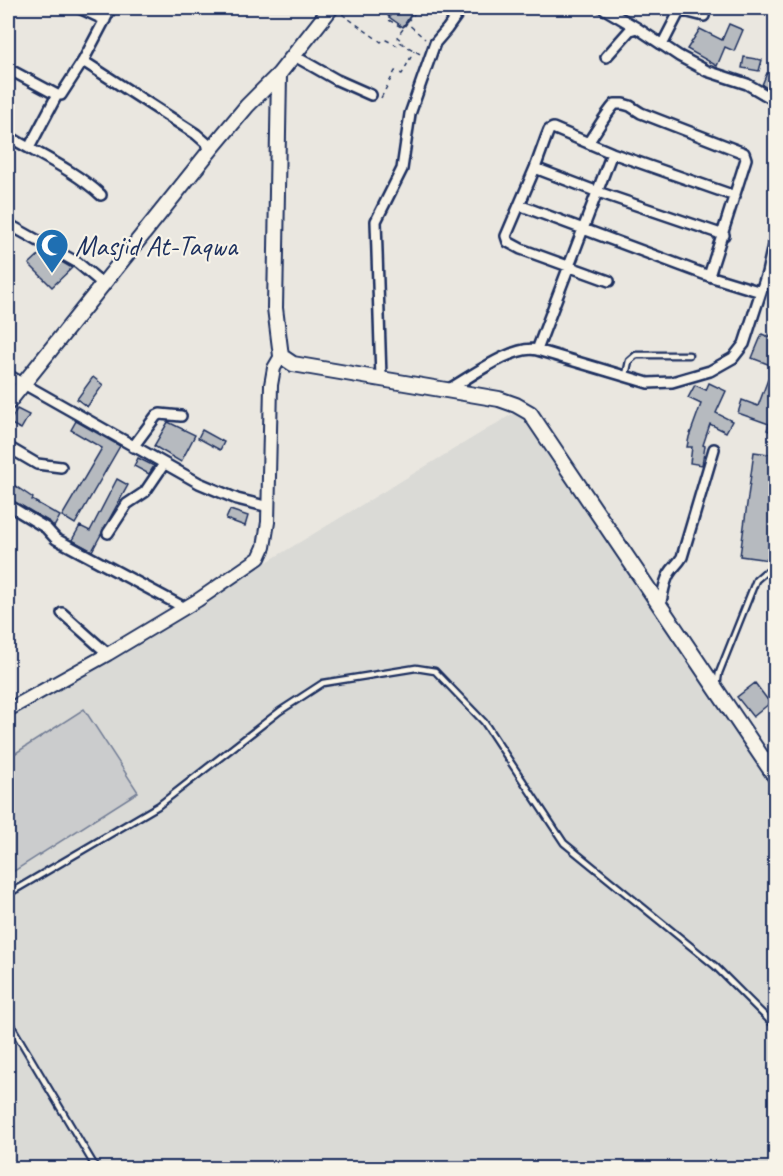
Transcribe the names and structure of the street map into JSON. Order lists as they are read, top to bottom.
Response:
{
  "places": {
    "mosque": ["Masjid At-Taqwa"]
  }
}
